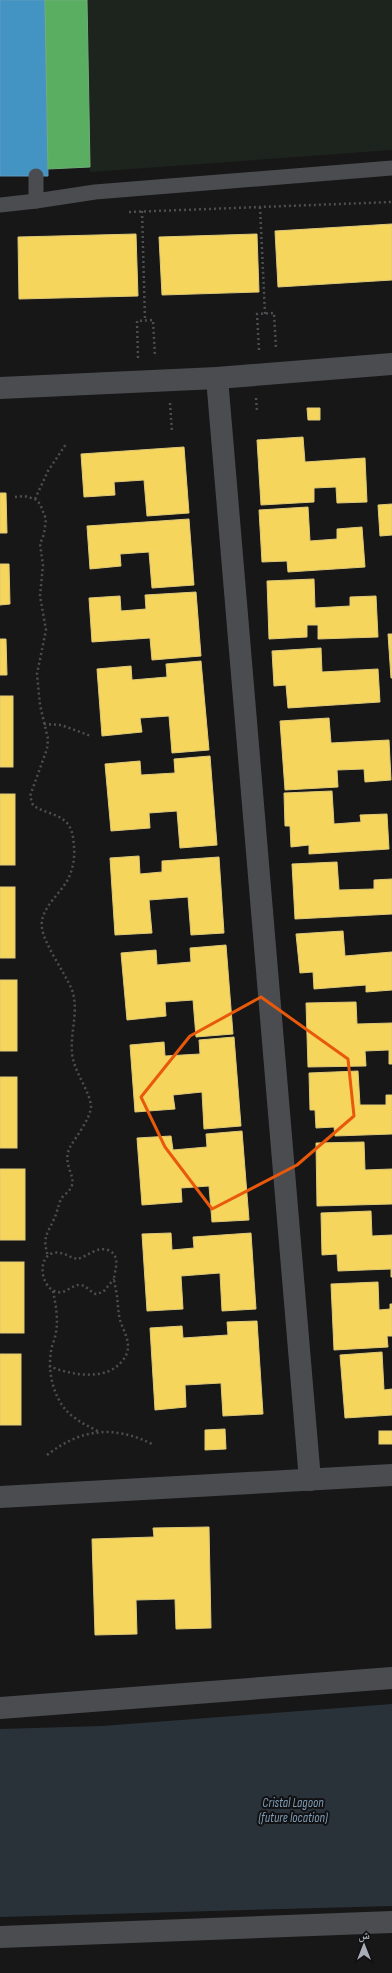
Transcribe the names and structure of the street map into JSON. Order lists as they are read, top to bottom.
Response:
{
  "water": ["Cristal Lagoon (future location)"],
  "north": "top"
}
